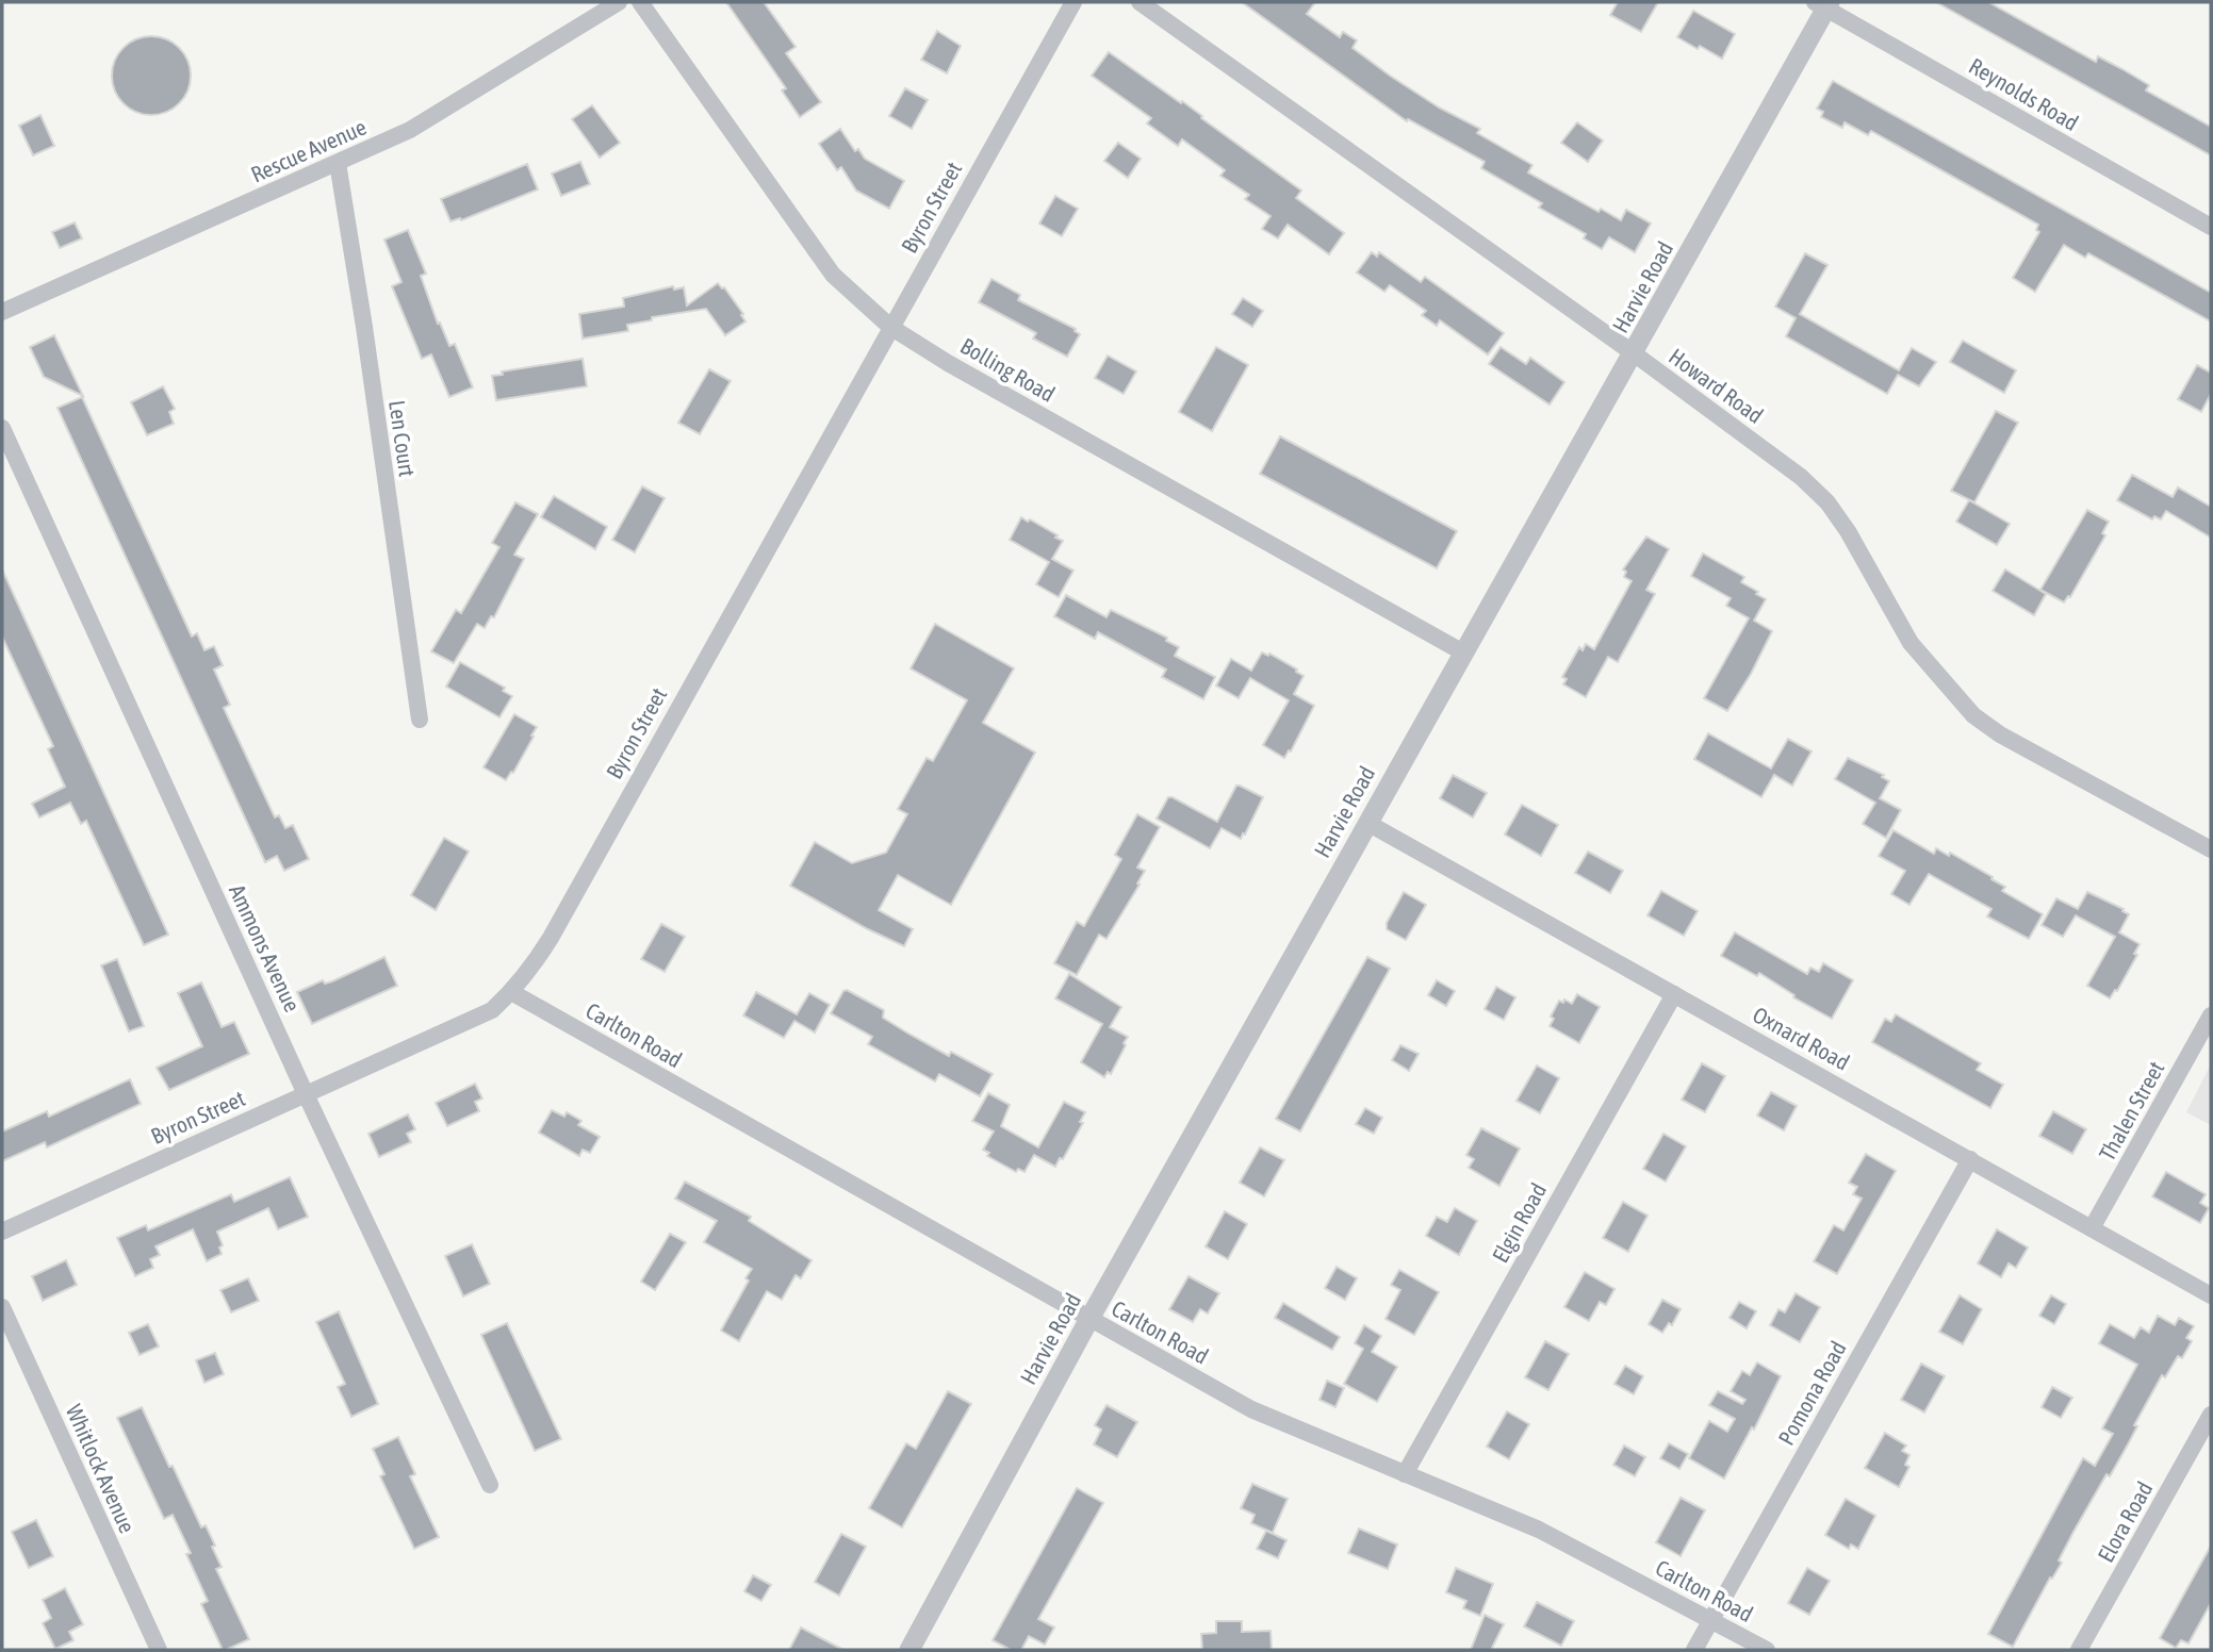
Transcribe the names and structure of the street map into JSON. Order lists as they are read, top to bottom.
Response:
{
  "streets": {
    "street": [
      "Reynolds Road",
      "Rescue Avenue",
      "Byron Street",
      "Harvie Road",
      "Bolling Road",
      "Howard Road",
      "Len Court",
      "Ammons Avenue",
      "Carlton Road",
      "Oxnard Road",
      "Thalen Street",
      "Elgin Road",
      "Pomona Road",
      "Whitlock Avenue",
      "Elora Road"
    ]
  },
  "crossings": [
    ["Reynolds Road", "Harvie Road"],
    ["Rescue Avenue", "Len Court"],
    ["Byron Street", "Bolling Road"],
    ["Byron Street", "Ammons Avenue"],
    ["Byron Street", "Carlton Road"],
    ["Harvie Road", "Bolling Road"],
    ["Harvie Road", "Howard Road"],
    ["Harvie Road", "Carlton Road"],
    ["Harvie Road", "Oxnard Road"],
    ["Carlton Road", "Elgin Road"],
    ["Carlton Road", "Pomona Road"],
    ["Oxnard Road", "Thalen Street"],
    ["Oxnard Road", "Elgin Road"],
    ["Oxnard Road", "Pomona Road"]
  ]
}
